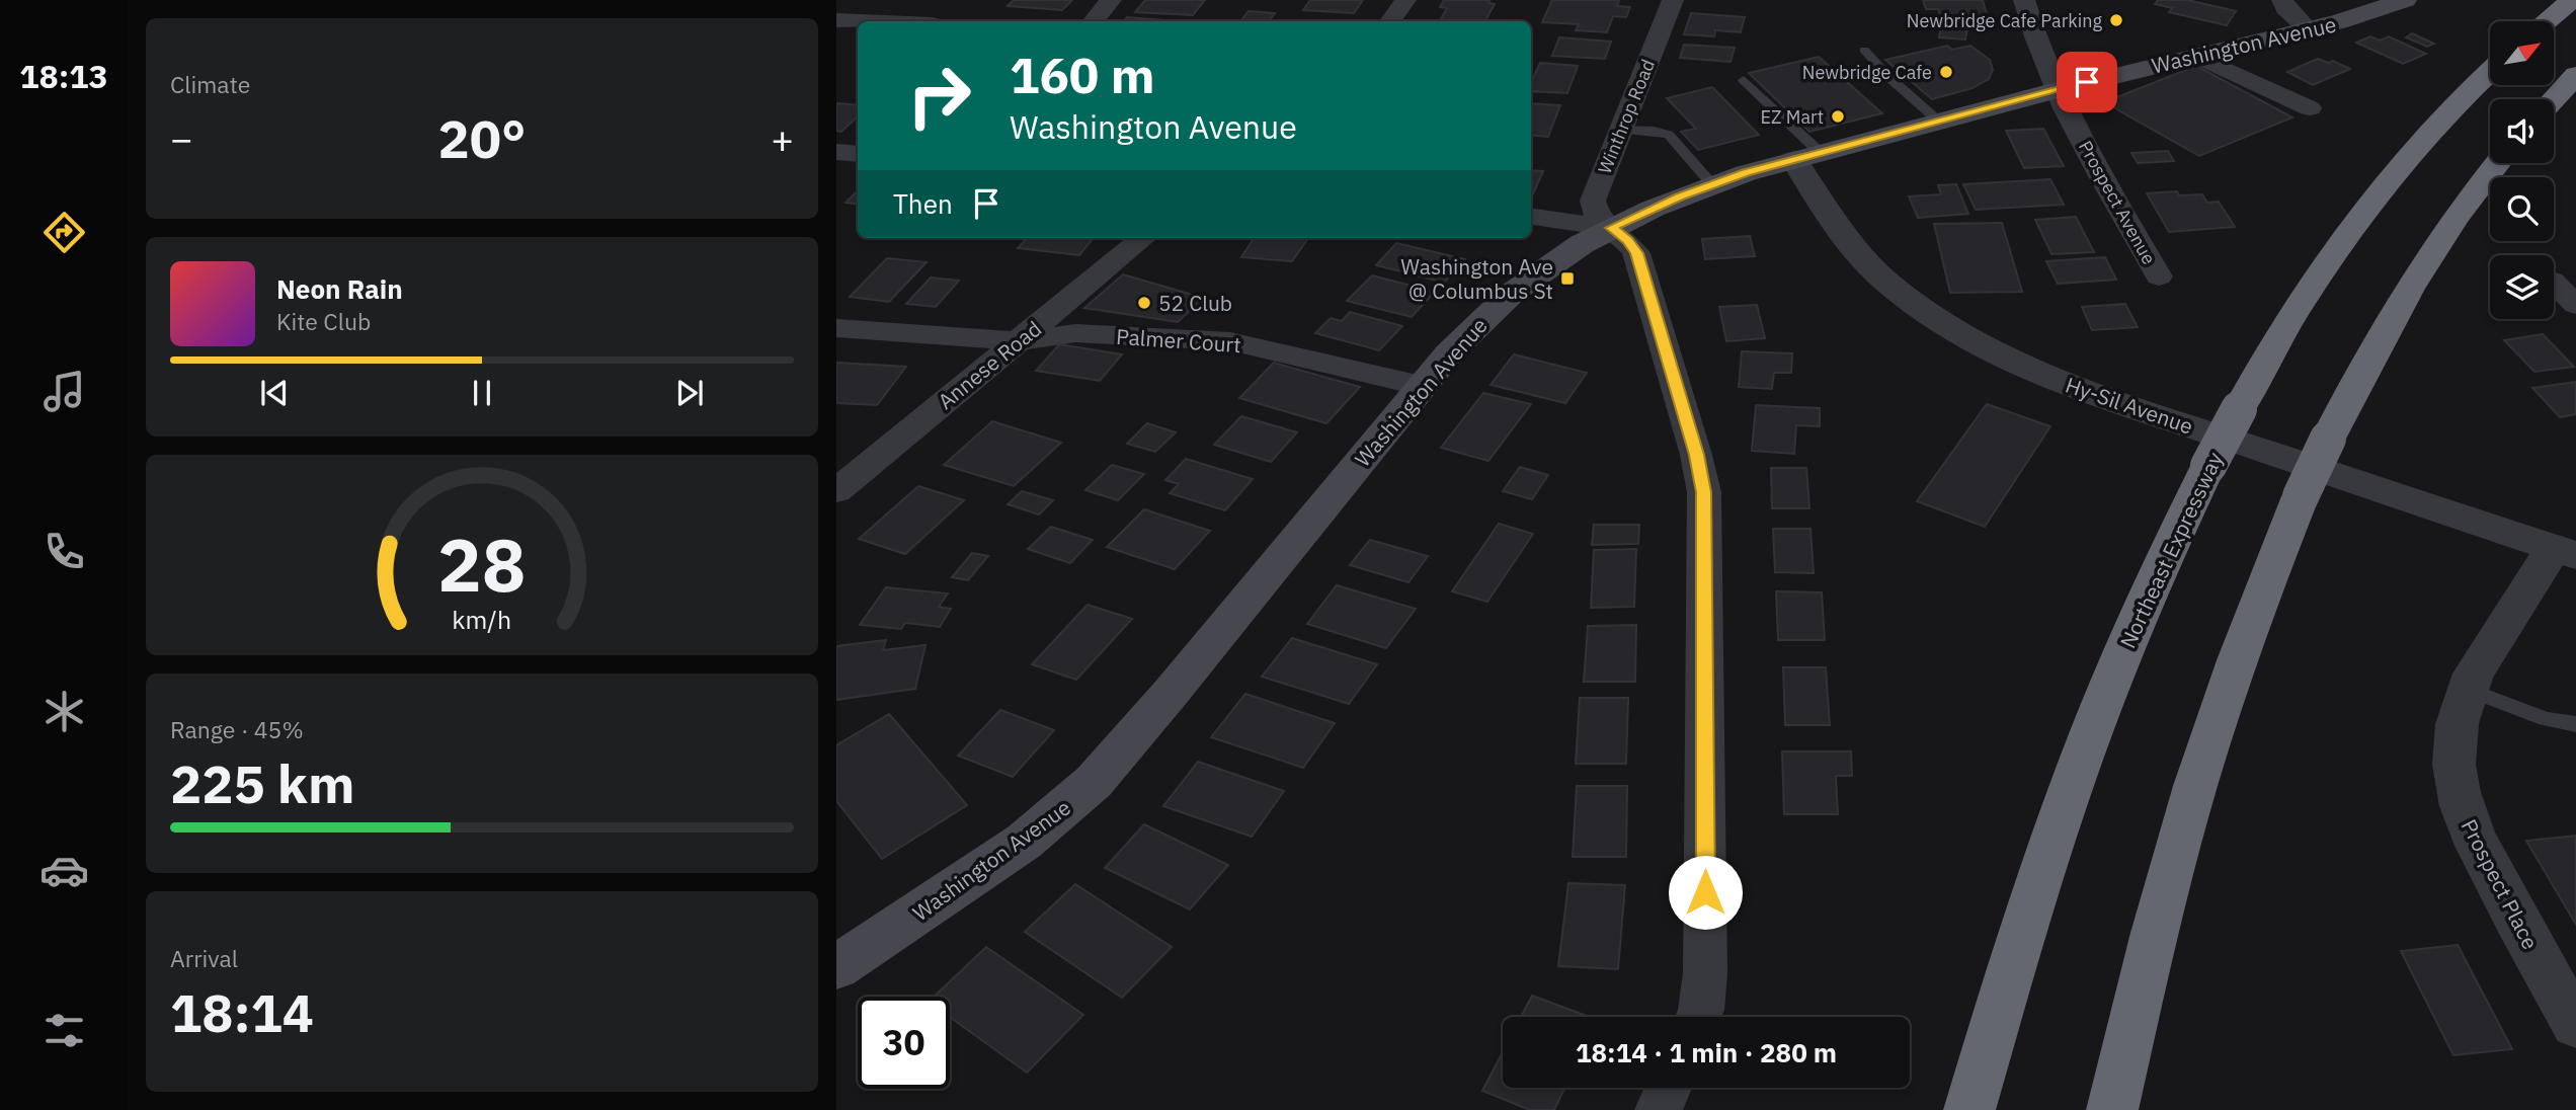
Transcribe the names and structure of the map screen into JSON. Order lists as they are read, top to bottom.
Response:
{
  "streets": {
    "highway": ["Northeast Expressway"],
    "main road": ["Washington Avenue"],
    "street": [
      "Winthrop Road",
      "Prospect Avenue",
      "Palmer Court",
      "Annese Road",
      "Hy-Sil Avenue",
      "Prospect Place"
    ]
  },
  "crossings": [
    ["Washington Avenue", "Winthrop Road"],
    ["Washington Avenue", "Prospect Avenue"],
    ["Washington Avenue", "Palmer Court"],
    ["Washington Avenue", "Hy-Sil Avenue"],
    ["Palmer Court", "Annese Road"],
    ["Hy-Sil Avenue", "Prospect Place"]
  ],
  "places": {
    "other": [
      "Newbridge Cafe Parking",
      "Newbridge Cafe",
      "EZ Mart",
      "52 Club"
    ],
    "transit": ["Washington Ave @ Columbus St"]
  },
  "north": "top right",
  "page": {
    "tabs": "18:13",
    "tile": [
      "Climate",
      ["Range · 45%", "225 km"],
      ["Arrival", "18:14"]
    ],
    "turn": ["160 m", "Washington Avenue"],
    "heat": ["−", "20°", "+"],
    "then": "Then",
    "song": ["Neon Rain", "Kite Club"],
    "limit": "30",
    "trip": "18:14 · 1 min · 280 m",
    "gauge": ["28", "km/h"]
  }
}
